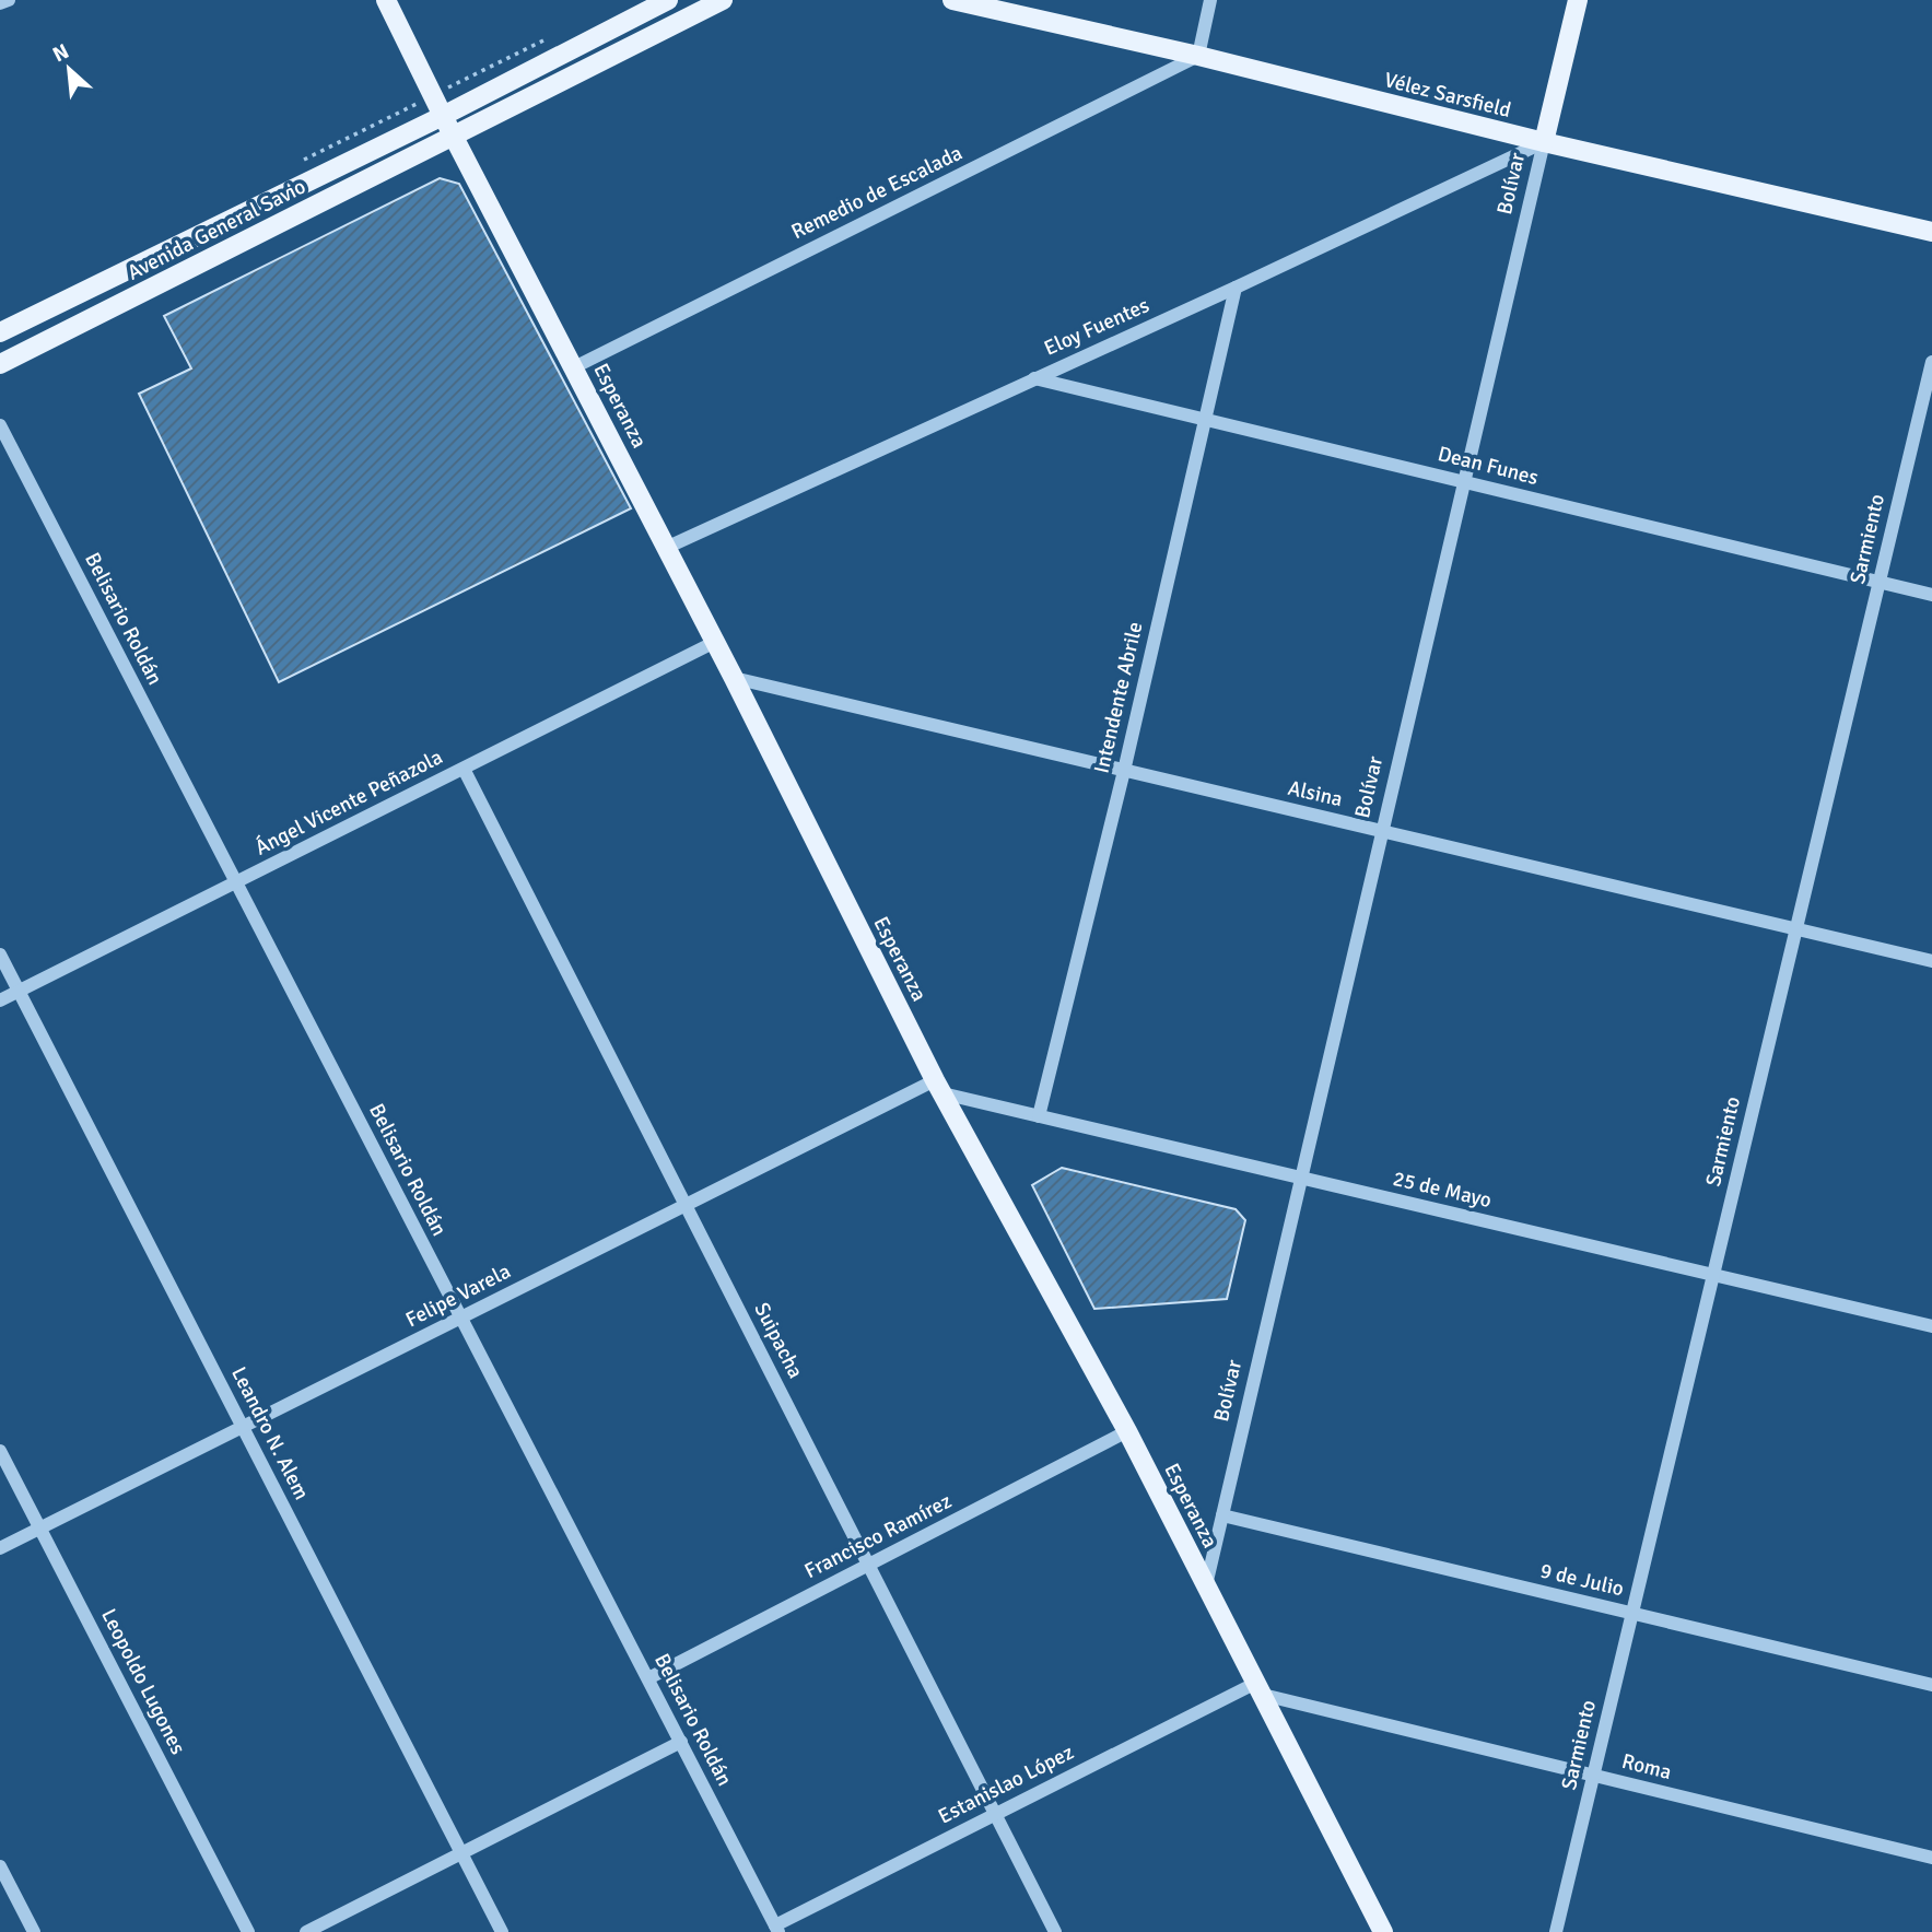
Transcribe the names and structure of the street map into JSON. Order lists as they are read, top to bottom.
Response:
{
  "streets": {
    "main road": [
      "Vélez Sarsfield",
      "Bolívar",
      "Avenida General Savio",
      "Esperanza"
    ],
    "street": [
      "Remedio de Escalada",
      "Eloy Fuentes",
      "Dean Funes",
      "Sarmiento",
      "Belisario Roldán",
      "Intendente Abrile",
      "Alsina",
      "Ángel Vicente Peñazola",
      "25 de Mayo",
      "Felipe Varela",
      "Suipacha",
      "Leandro N. Alem",
      "Francisco Ramírez",
      "9 de Julio",
      "Leopoldo Lugones",
      "Roma",
      "Estanislao López"
    ]
  },
  "crossings": [
    ["Vélez Sarsfield", "Bolívar"],
    ["Vélez Sarsfield", "Remedio de Escalada"],
    ["Vélez Sarsfield", "Eloy Fuentes"],
    ["Bolívar", "Eloy Fuentes"],
    ["Bolívar", "Esperanza"],
    ["Bolívar", "Dean Funes"],
    ["Bolívar", "Alsina"],
    ["Bolívar", "25 de Mayo"],
    ["Bolívar", "9 de Julio"],
    ["Remedio de Escalada", "Esperanza"],
    ["Avenida General Savio", "Esperanza"],
    ["Eloy Fuentes", "Esperanza"],
    ["Eloy Fuentes", "Dean Funes"],
    ["Eloy Fuentes", "Intendente Abrile"],
    ["Esperanza", "Alsina"],
    ["Esperanza", "Ángel Vicente Peñazola"],
    ["Esperanza", "25 de Mayo"],
    ["Esperanza", "Felipe Varela"],
    ["Esperanza", "Francisco Ramírez"],
    ["Esperanza", "Roma"],
    ["Esperanza", "Estanislao López"],
    ["Dean Funes", "Sarmiento"],
    ["Dean Funes", "Intendente Abrile"],
    ["Sarmiento", "Alsina"],
    ["Sarmiento", "25 de Mayo"],
    ["Sarmiento", "9 de Julio"],
    ["Sarmiento", "Roma"],
    ["Belisario Roldán", "Ángel Vicente Peñazola"],
    ["Belisario Roldán", "Felipe Varela"],
    ["Belisario Roldán", "Francisco Ramírez"],
    ["Belisario Roldán", "Estanislao López"],
    ["Intendente Abrile", "Alsina"],
    ["Intendente Abrile", "25 de Mayo"],
    ["Ángel Vicente Peñazola", "Suipacha"],
    ["Ángel Vicente Peñazola", "Leandro N. Alem"],
    ["25 de Mayo", "Felipe Varela"],
    ["Felipe Varela", "Suipacha"],
    ["Felipe Varela", "Leandro N. Alem"],
    ["Felipe Varela", "Leopoldo Lugones"],
    ["Suipacha", "Francisco Ramírez"],
    ["Suipacha", "Estanislao López"],
    ["Roma", "Estanislao López"]
  ],
  "north": "top left"
}
